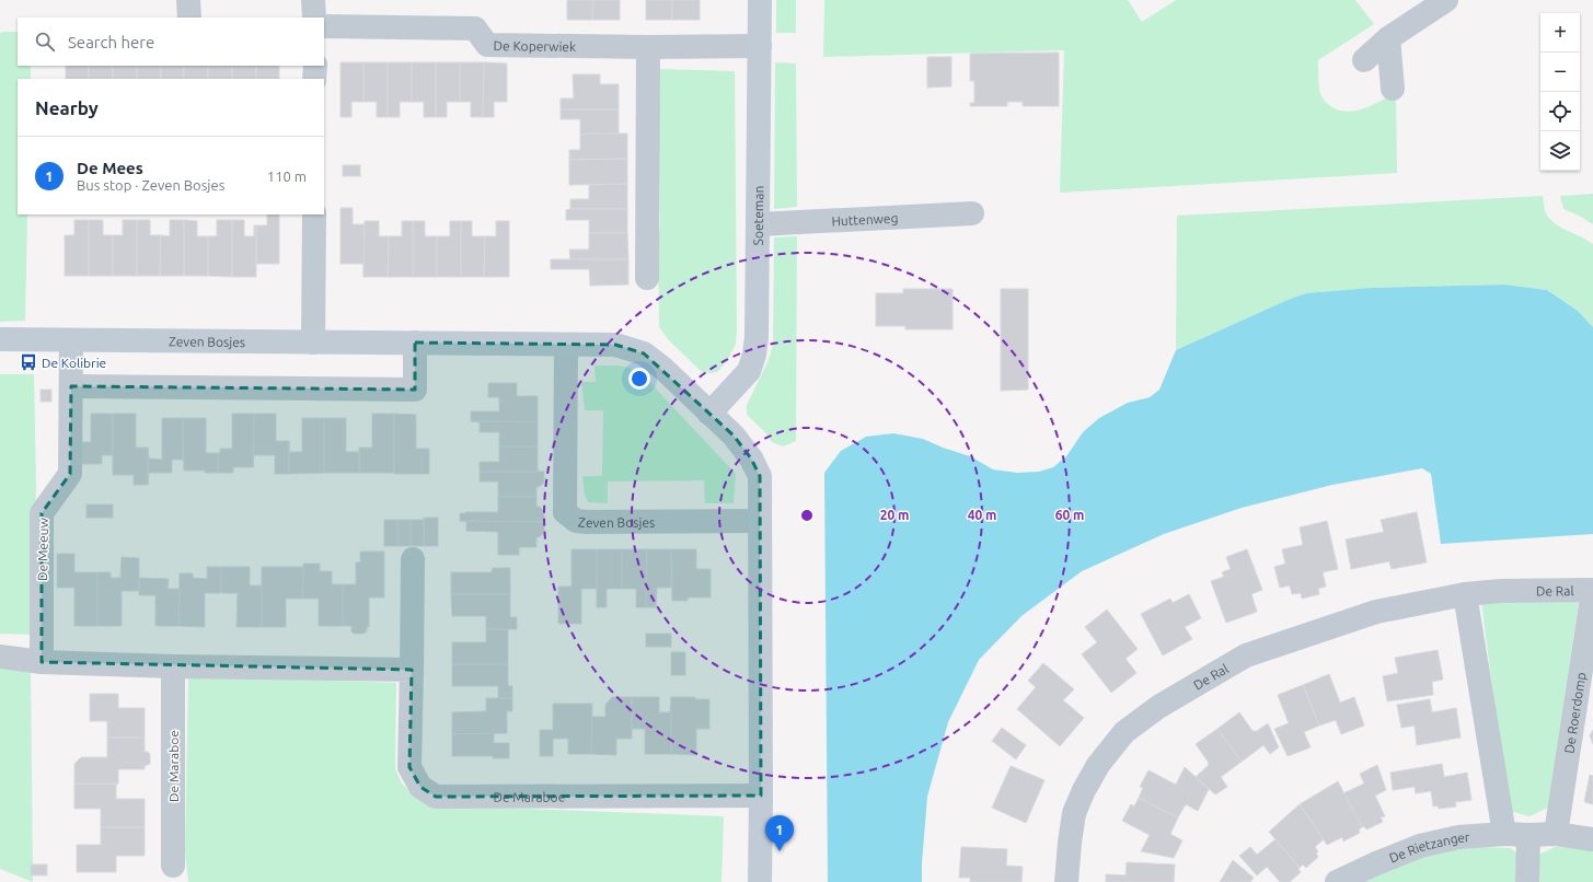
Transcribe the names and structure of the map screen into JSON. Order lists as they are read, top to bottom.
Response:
{
  "streets": {
    "street": [
      "De Koperwiek",
      "Soeteman",
      "Huttenweg",
      "Zeven Bosjes",
      "De Meeuw",
      "De Ral",
      "De Roerdomp",
      "De Maraboe",
      "De Rietzanger"
    ]
  },
  "crossings": [
    ["De Koperwiek", "Soeteman"],
    ["Soeteman", "Huttenweg"],
    ["Soeteman", "Zeven Bosjes"],
    ["Zeven Bosjes", "De Meeuw"],
    ["Zeven Bosjes", "De Maraboe"],
    ["De Ral", "De Roerdomp"],
    ["De Roerdomp", "De Rietzanger"]
  ],
  "places": {
    "bus stop": ["De Kolibrie"]
  },
  "page": {
    "map_buttons": ["+", "−"],
    "search": "Search here",
    "heading": "Nearby",
    "list": [
      {
        "mark": "1",
        "name": "De Mees",
        "note": "Bus stop · Zeven Bosjes",
        "value": "110 m"
      }
    ],
    "pins": "1"
  },
  "rings": ["20 m", "40 m", "60 m"]
}
